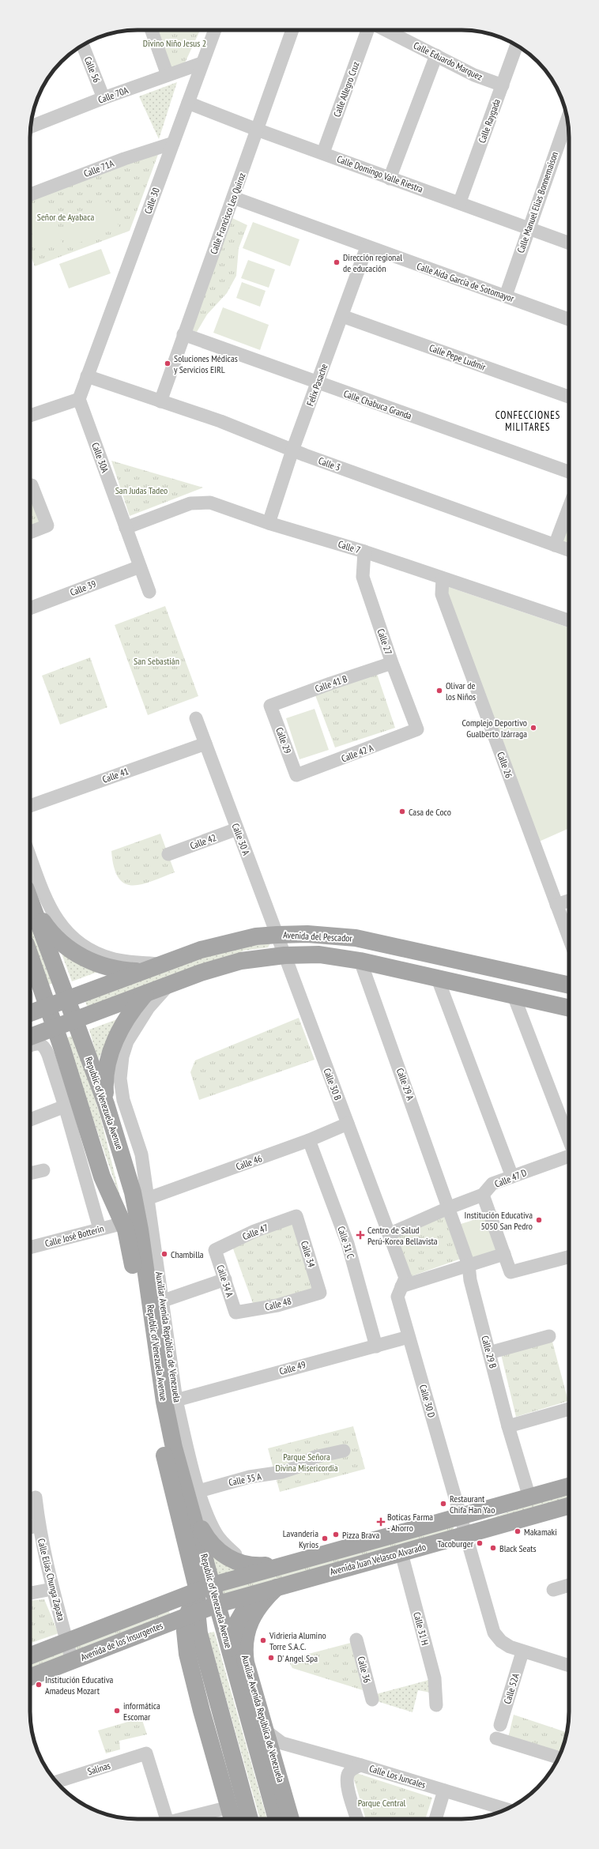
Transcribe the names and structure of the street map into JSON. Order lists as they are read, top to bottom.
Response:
{
  "streets": {
    "main road": [
      "Avenida del Pescador",
      "Republic of Venezuela Avenue",
      "Auxiliar Avenida República de Venezuela",
      "Avenida Juan Velasco Alvarado",
      "Avenida de los Insurgentes"
    ],
    "street": [
      "Calle Eduardo Marquez",
      "Calle 56",
      "Calle Allegro Cruz",
      "Calle 70A",
      "Calle Raygada",
      "Calle 71A",
      "Calle Domingo Valle Riestra",
      "Calle 30",
      "Calle Manuel Elias Bonnemaison",
      "Calle Francisco Leo Quiroz",
      "Calle Aída García de Sotomayor",
      "Calle Pepe Ludmir",
      "Felix Pasache",
      "Calle Chabuca Granda",
      "Calle 30A",
      "Calle 3",
      "Calle 7",
      "Calle 39",
      "Calle 27",
      "Calle 41 B",
      "Calle 29",
      "Calle 42 A",
      "Calle 26",
      "Calle 41",
      "Calle 30 A",
      "Calle 42",
      "Calle 30 B",
      "Calle 29 A",
      "Calle 46",
      "Calle 47 D",
      "Calle 47",
      "Calle José Botterin",
      "Calle 31 C",
      "Calle 34",
      "Calle 34 A",
      "Calle 48",
      "Calle 29 B",
      "Calle 49",
      "Calle 30 D",
      "Calle 35 A",
      "Calle Elías Chunga Zapata",
      "Calle 31 H",
      "Calle 36",
      "Calle 52A",
      "Salinas",
      "Calle Los Juncales"
    ]
  },
  "crossings": [
    ["Calle Eduardo Marquez", "Calle Raygada"],
    ["Calle 56", "Calle 70A"],
    ["Calle Allegro Cruz", "Calle Domingo Valle Riestra"],
    ["Calle 70A", "Calle 30"],
    ["Calle Raygada", "Calle Domingo Valle Riestra"],
    ["Calle 71A", "Calle 30"],
    ["Calle Domingo Valle Riestra", "Calle 30"],
    ["Calle Domingo Valle Riestra", "Calle Manuel Elias Bonnemaison"],
    ["Calle Domingo Valle Riestra", "Calle Francisco Leo Quiroz"],
    ["Calle 30", "Calle 3"],
    ["Calle Manuel Elias Bonnemaison", "Calle Aída García de Sotomayor"],
    ["Calle Francisco Leo Quiroz", "Calle Aída García de Sotomayor"],
    ["Calle Francisco Leo Quiroz", "Calle Chabuca Granda"],
    ["Calle Francisco Leo Quiroz", "Calle 3"],
    ["Calle Aída García de Sotomayor", "Felix Pasache"],
    ["Calle Pepe Ludmir", "Felix Pasache"],
    ["Felix Pasache", "Calle Chabuca Granda"],
    ["Felix Pasache", "Calle 3"],
    ["Felix Pasache", "Calle 7"],
    ["Calle 30A", "Calle 7"],
    ["Calle 30A", "Calle 39"],
    ["Calle 7", "Calle 27"],
    ["Calle 7", "Calle 26"],
    ["Calle 27", "Calle 41 B"],
    ["Calle 27", "Calle 42 A"],
    ["Calle 41 B", "Calle 29"],
    ["Calle 29", "Calle 42 A"],
    ["Calle 41", "Calle 30 A"],
    ["Calle 30 A", "Calle 42"],
    ["Calle 30 A", "Avenida del Pescador"],
    ["Calle 30 A", "Calle 30 B"],
    ["Avenida del Pescador", "Calle 30 B"],
    ["Avenida del Pescador", "Calle 29 A"],
    ["Avenida del Pescador", "Republic of Venezuela Avenue"],
    ["Avenida del Pescador", "Auxiliar Avenida República de Venezuela"],
    ["Calle 30 B", "Calle 46"],
    ["Calle 30 B", "Calle 30 D"],
    ["Calle 29 A", "Calle 29 B"],
    ["Republic of Venezuela Avenue", "Calle José Botterin"],
    ["Republic of Venezuela Avenue", "Avenida Juan Velasco Alvarado"],
    ["Republic of Venezuela Avenue", "Avenida de los Insurgentes"],
    ["Calle 46", "Calle 31 C"],
    ["Calle 46", "Auxiliar Avenida República de Venezuela"],
    ["Calle 47", "Calle 34"],
    ["Calle 47", "Calle 34 A"],
    ["Calle 31 C", "Calle 49"],
    ["Calle 34", "Calle 48"],
    ["Calle 34 A", "Calle 48"],
    ["Auxiliar Avenida República de Venezuela", "Calle 49"],
    ["Auxiliar Avenida República de Venezuela", "Calle 35 A"],
    ["Auxiliar Avenida República de Venezuela", "Avenida Juan Velasco Alvarado"],
    ["Auxiliar Avenida República de Venezuela", "Calle Los Juncales"],
    ["Calle 29 B", "Avenida Juan Velasco Alvarado"],
    ["Calle 49", "Calle 30 D"],
    ["Calle 30 D", "Avenida Juan Velasco Alvarado"],
    ["Calle 30 D", "Calle 52A"],
    ["Avenida Juan Velasco Alvarado", "Calle 31 H"],
    ["Avenida Juan Velasco Alvarado", "Avenida de los Insurgentes"],
    ["Calle Elías Chunga Zapata", "Avenida de los Insurgentes"]
  ],
  "districts": ["CONFECCIONES MILITARES"],
  "parks": [
    "Divino Niño Jesus 2",
    "Señor de Ayabaca",
    "San Judas Tadeo",
    "San Sebastián",
    "Parque Señora Divina Misericordia",
    "Parque Central"
  ],
  "places": {
    "other": [
      "Dirección regional de educación",
      "Soluciones Médicas y Servicios EIRL",
      "Olivar de los Niños",
      "Complejo Deportivo Gualberto Izárraga",
      "Casa de Coco",
      "Institución Educativa 5050 San Pedro",
      "Chambilla",
      "Restaurant Chifa Han Yao",
      "Makamaki",
      "Pizza Brava",
      "Lavanderia Kyrios",
      "Tacoburger",
      "Black Seats",
      "Vidrieria Alumino Torre S.A.C.",
      "D' Angel Spa",
      "Institución Educativa Amadeus Mozart",
      "informática Escomar"
    ],
    "health": ["Centro de Salud Perú-Korea Bellavista", "Boticas Farma - Ahorro"]
  }
}
